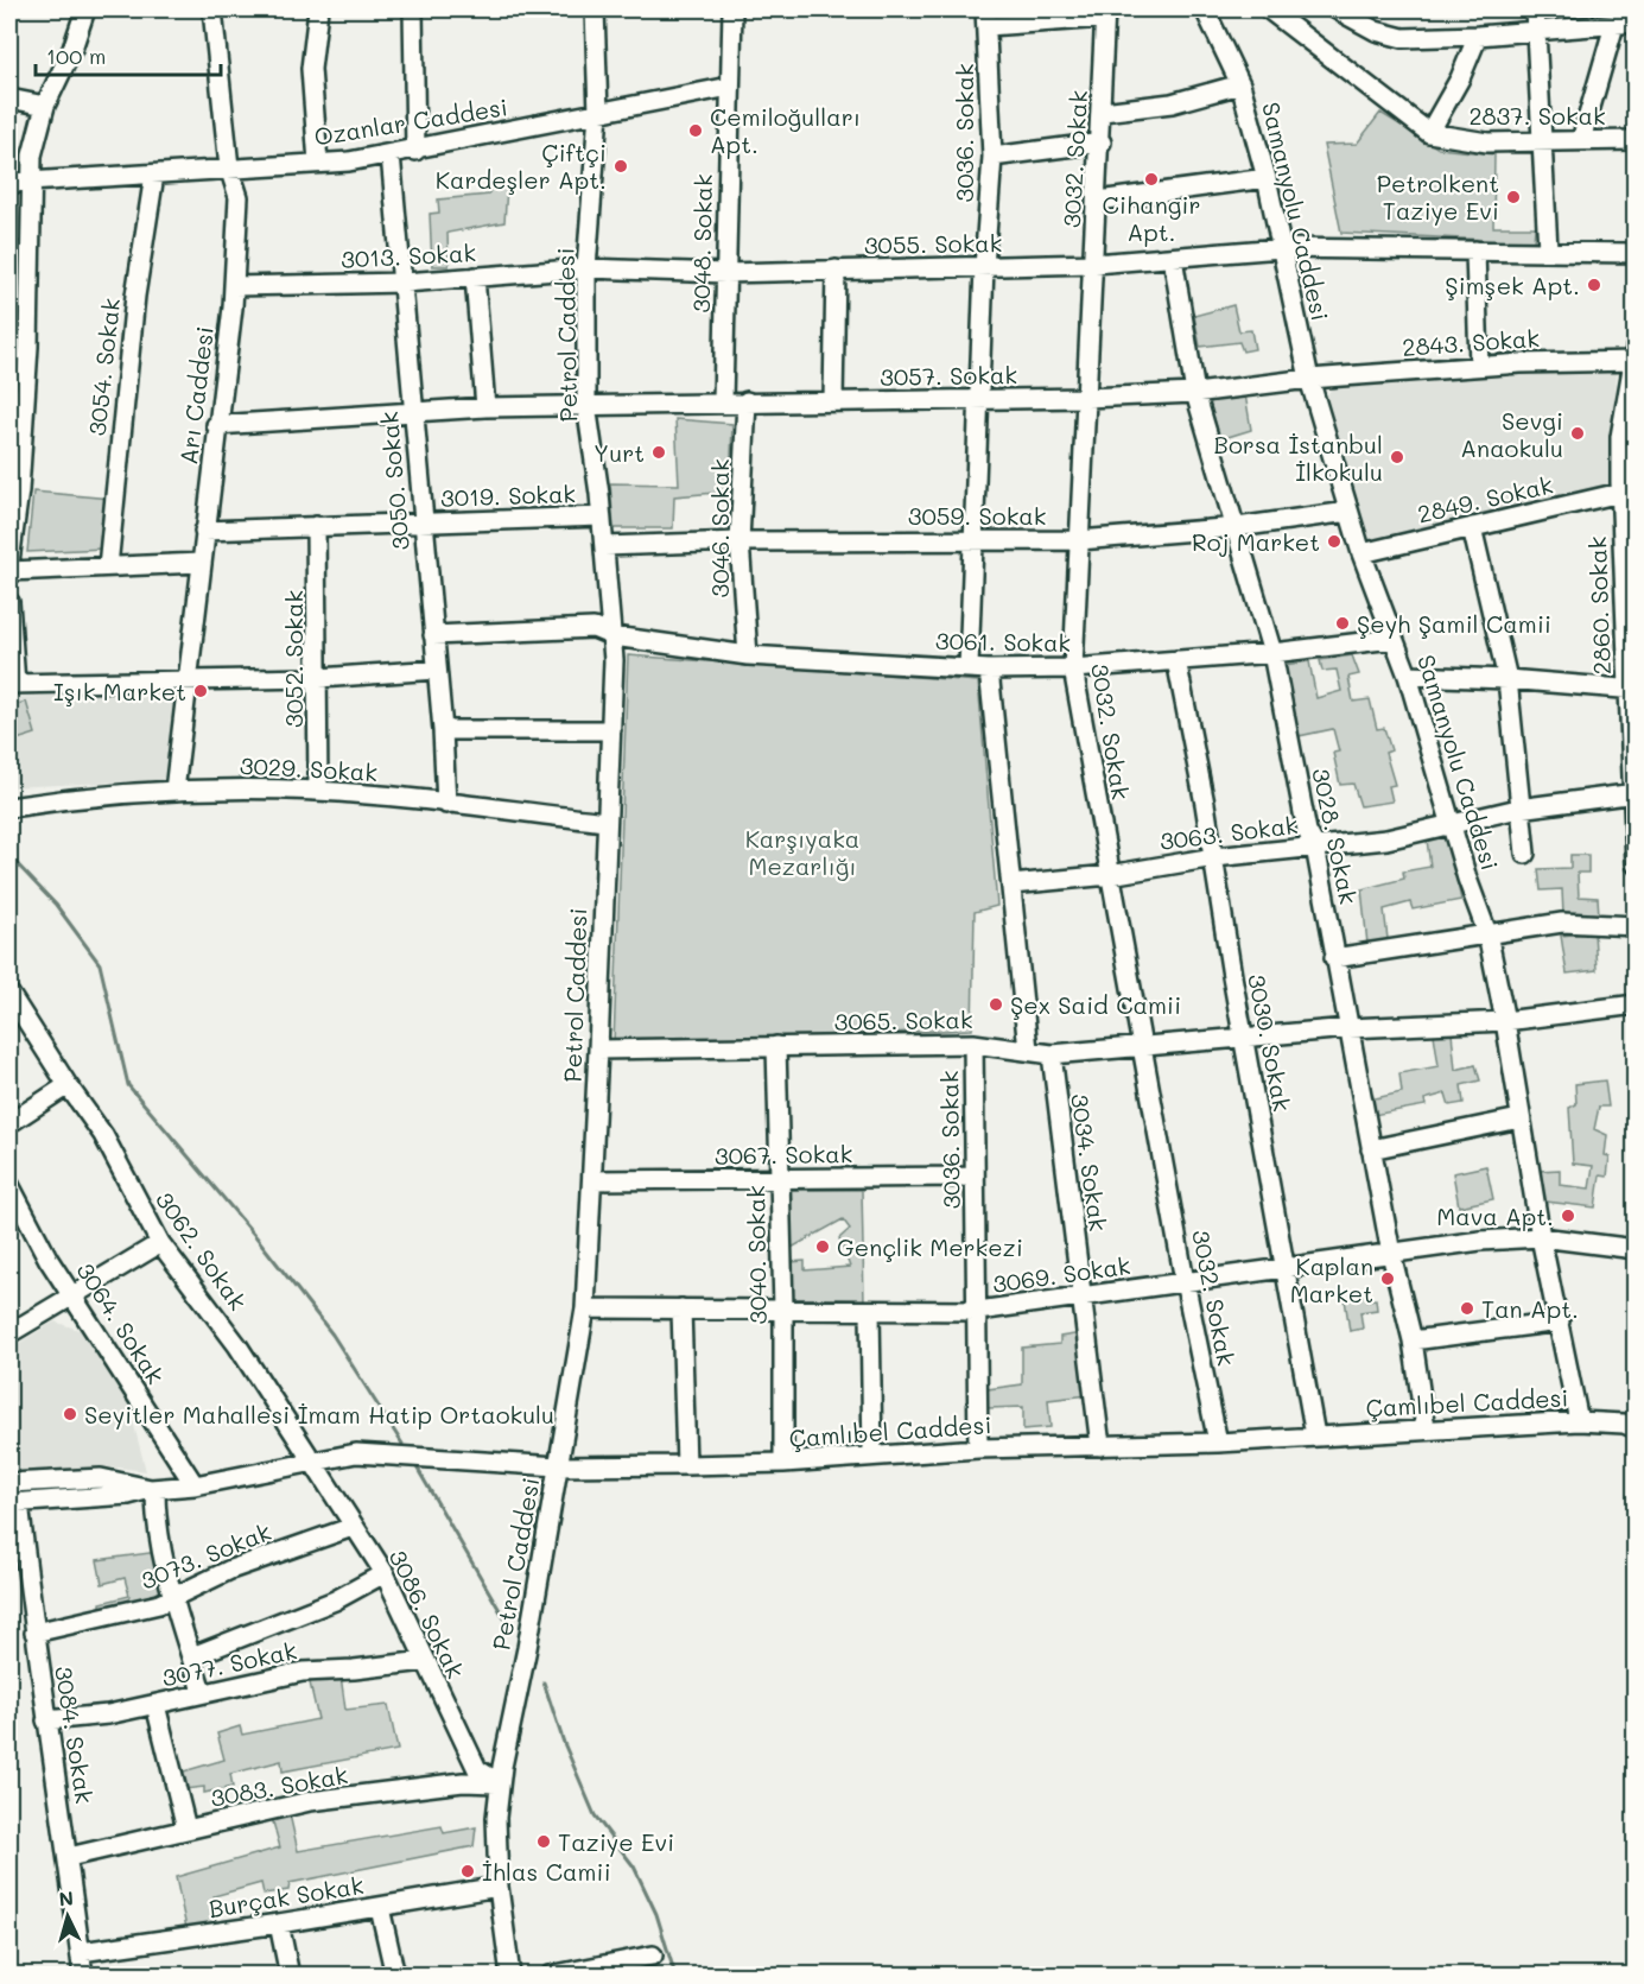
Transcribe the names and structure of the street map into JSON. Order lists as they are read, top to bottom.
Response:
{
  "streets": {
    "street": [
      "2837. Sokak",
      "Ozanlar Caddesi",
      "3036. Sokak",
      "3032. Sokak",
      "Samanyolu Caddesi",
      "3048. Sokak",
      "3055. Sokak",
      "3013. Sokak",
      "Petrol Caddesi",
      "2843. Sokak",
      "3054. Sokak",
      "3057. Sokak",
      "Arı Caddesi",
      "3050. Sokak",
      "3019. Sokak",
      "2849. Sokak",
      "3059. Sokak",
      "3046. Sokak",
      "2860. Sokak",
      "3061. Sokak",
      "3052. Sokak",
      "3029. Sokak",
      "3063. Sokak",
      "3028. Sokak",
      "3065. Sokak",
      "3030. Sokak",
      "3067. Sokak",
      "3034. Sokak",
      "3062. Sokak",
      "3040. Sokak",
      "3069. Sokak",
      "3064. Sokak",
      "Çamlıbel Caddesi",
      "3073. Sokak",
      "3086. Sokak",
      "3077. Sokak",
      "3084. Sokak",
      "3083. Sokak",
      "Burçak Sokak"
    ]
  },
  "crossings": [
    ["Ozanlar Caddesi", "3048. Sokak"],
    ["Ozanlar Caddesi", "Petrol Caddesi"],
    ["Ozanlar Caddesi", "3054. Sokak"],
    ["Ozanlar Caddesi", "Arı Caddesi"],
    ["Ozanlar Caddesi", "3050. Sokak"],
    ["3036. Sokak", "3055. Sokak"],
    ["3036. Sokak", "3057. Sokak"],
    ["3036. Sokak", "3059. Sokak"],
    ["3036. Sokak", "3061. Sokak"],
    ["3036. Sokak", "3065. Sokak"],
    ["3036. Sokak", "3067. Sokak"],
    ["3036. Sokak", "3069. Sokak"],
    ["3036. Sokak", "Çamlıbel Caddesi"],
    ["3032. Sokak", "3055. Sokak"],
    ["3032. Sokak", "3057. Sokak"],
    ["3032. Sokak", "3059. Sokak"],
    ["3032. Sokak", "3061. Sokak"],
    ["3032. Sokak", "3063. Sokak"],
    ["3032. Sokak", "3065. Sokak"],
    ["3032. Sokak", "3069. Sokak"],
    ["3032. Sokak", "Çamlıbel Caddesi"],
    ["Samanyolu Caddesi", "3055. Sokak"],
    ["Samanyolu Caddesi", "2843. Sokak"],
    ["Samanyolu Caddesi", "3057. Sokak"],
    ["Samanyolu Caddesi", "2849. Sokak"],
    ["Samanyolu Caddesi", "3059. Sokak"],
    ["Samanyolu Caddesi", "3061. Sokak"],
    ["Samanyolu Caddesi", "3063. Sokak"],
    ["Samanyolu Caddesi", "3065. Sokak"],
    ["Samanyolu Caddesi", "3069. Sokak"],
    ["Samanyolu Caddesi", "Çamlıbel Caddesi"],
    ["3048. Sokak", "3055. Sokak"],
    ["3048. Sokak", "3057. Sokak"],
    ["3055. Sokak", "3013. Sokak"],
    ["3055. Sokak", "Petrol Caddesi"],
    ["3055. Sokak", "3028. Sokak"],
    ["3013. Sokak", "Petrol Caddesi"],
    ["3013. Sokak", "Arı Caddesi"],
    ["3013. Sokak", "3050. Sokak"],
    ["Petrol Caddesi", "3057. Sokak"],
    ["Petrol Caddesi", "3019. Sokak"],
    ["Petrol Caddesi", "3059. Sokak"],
    ["Petrol Caddesi", "3061. Sokak"],
    ["Petrol Caddesi", "3029. Sokak"],
    ["Petrol Caddesi", "3065. Sokak"],
    ["Petrol Caddesi", "3067. Sokak"],
    ["Petrol Caddesi", "3069. Sokak"],
    ["Petrol Caddesi", "Çamlıbel Caddesi"],
    ["Petrol Caddesi", "3086. Sokak"],
    ["Petrol Caddesi", "3083. Sokak"],
    ["Petrol Caddesi", "Burçak Sokak"],
    ["2843. Sokak", "3057. Sokak"],
    ["2843. Sokak", "2860. Sokak"],
    ["3057. Sokak", "Arı Caddesi"],
    ["3057. Sokak", "3050. Sokak"],
    ["3057. Sokak", "3046. Sokak"],
    ["3057. Sokak", "3028. Sokak"],
    ["Arı Caddesi", "3019. Sokak"],
    ["Arı Caddesi", "3029. Sokak"],
    ["3050. Sokak", "3019. Sokak"],
    ["3050. Sokak", "3061. Sokak"],
    ["3050. Sokak", "3029. Sokak"],
    ["3019. Sokak", "3052. Sokak"],
    ["2849. Sokak", "2860. Sokak"],
    ["3059. Sokak", "3046. Sokak"],
    ["3059. Sokak", "3028. Sokak"],
    ["3046. Sokak", "3061. Sokak"],
    ["2860. Sokak", "3063. Sokak"],
    ["3061. Sokak", "3028. Sokak"],
    ["3061. Sokak", "3030. Sokak"],
    ["3052. Sokak", "3029. Sokak"],
    ["3063. Sokak", "3028. Sokak"],
    ["3063. Sokak", "3030. Sokak"],
    ["3028. Sokak", "3065. Sokak"],
    ["3028. Sokak", "3069. Sokak"],
    ["3028. Sokak", "Çamlıbel Caddesi"],
    ["3065. Sokak", "3030. Sokak"],
    ["3065. Sokak", "3034. Sokak"],
    ["3065. Sokak", "3040. Sokak"],
    ["3030. Sokak", "3069. Sokak"],
    ["3030. Sokak", "Çamlıbel Caddesi"],
    ["3067. Sokak", "3040. Sokak"],
    ["3034. Sokak", "3069. Sokak"],
    ["3034. Sokak", "Çamlıbel Caddesi"],
    ["3062. Sokak", "Çamlıbel Caddesi"],
    ["3062. Sokak", "3086. Sokak"],
    ["3040. Sokak", "3069. Sokak"],
    ["3040. Sokak", "Çamlıbel Caddesi"],
    ["3064. Sokak", "Çamlıbel Caddesi"],
    ["Çamlıbel Caddesi", "3086. Sokak"],
    ["Çamlıbel Caddesi", "3084. Sokak"],
    ["3073. Sokak", "3086. Sokak"],
    ["3073. Sokak", "3084. Sokak"],
    ["3086. Sokak", "3077. Sokak"],
    ["3086. Sokak", "3083. Sokak"],
    ["3077. Sokak", "3084. Sokak"],
    ["3084. Sokak", "3083. Sokak"],
    ["3084. Sokak", "Burçak Sokak"]
  ],
  "parks": ["Karşıyaka Mezarlığı"],
  "places": [
    "Cemiloğulları Apt.",
    "Çiftçi Kardeşler Apt.",
    "Cihangir Apt.",
    "Petrolkent Taziye Evi",
    "Şimşek Apt.",
    "Sevgi Anaokulu",
    "Yurt",
    "Borsa İstanbul İlkokulu",
    "Roj Market",
    "Şeyh Şamil Camii",
    "Işık Market",
    "Şex Said Camii",
    "Mava Apt.",
    "Gençlik Merkezi",
    "Kaplan Market",
    "Tan Apt.",
    "Seyitler Mahallesi İmam Hatip Ortaokulu",
    "Taziye Evi",
    "İhlas Camii"
  ],
  "scale_bar": "100 m",
  "north": "top"
}
